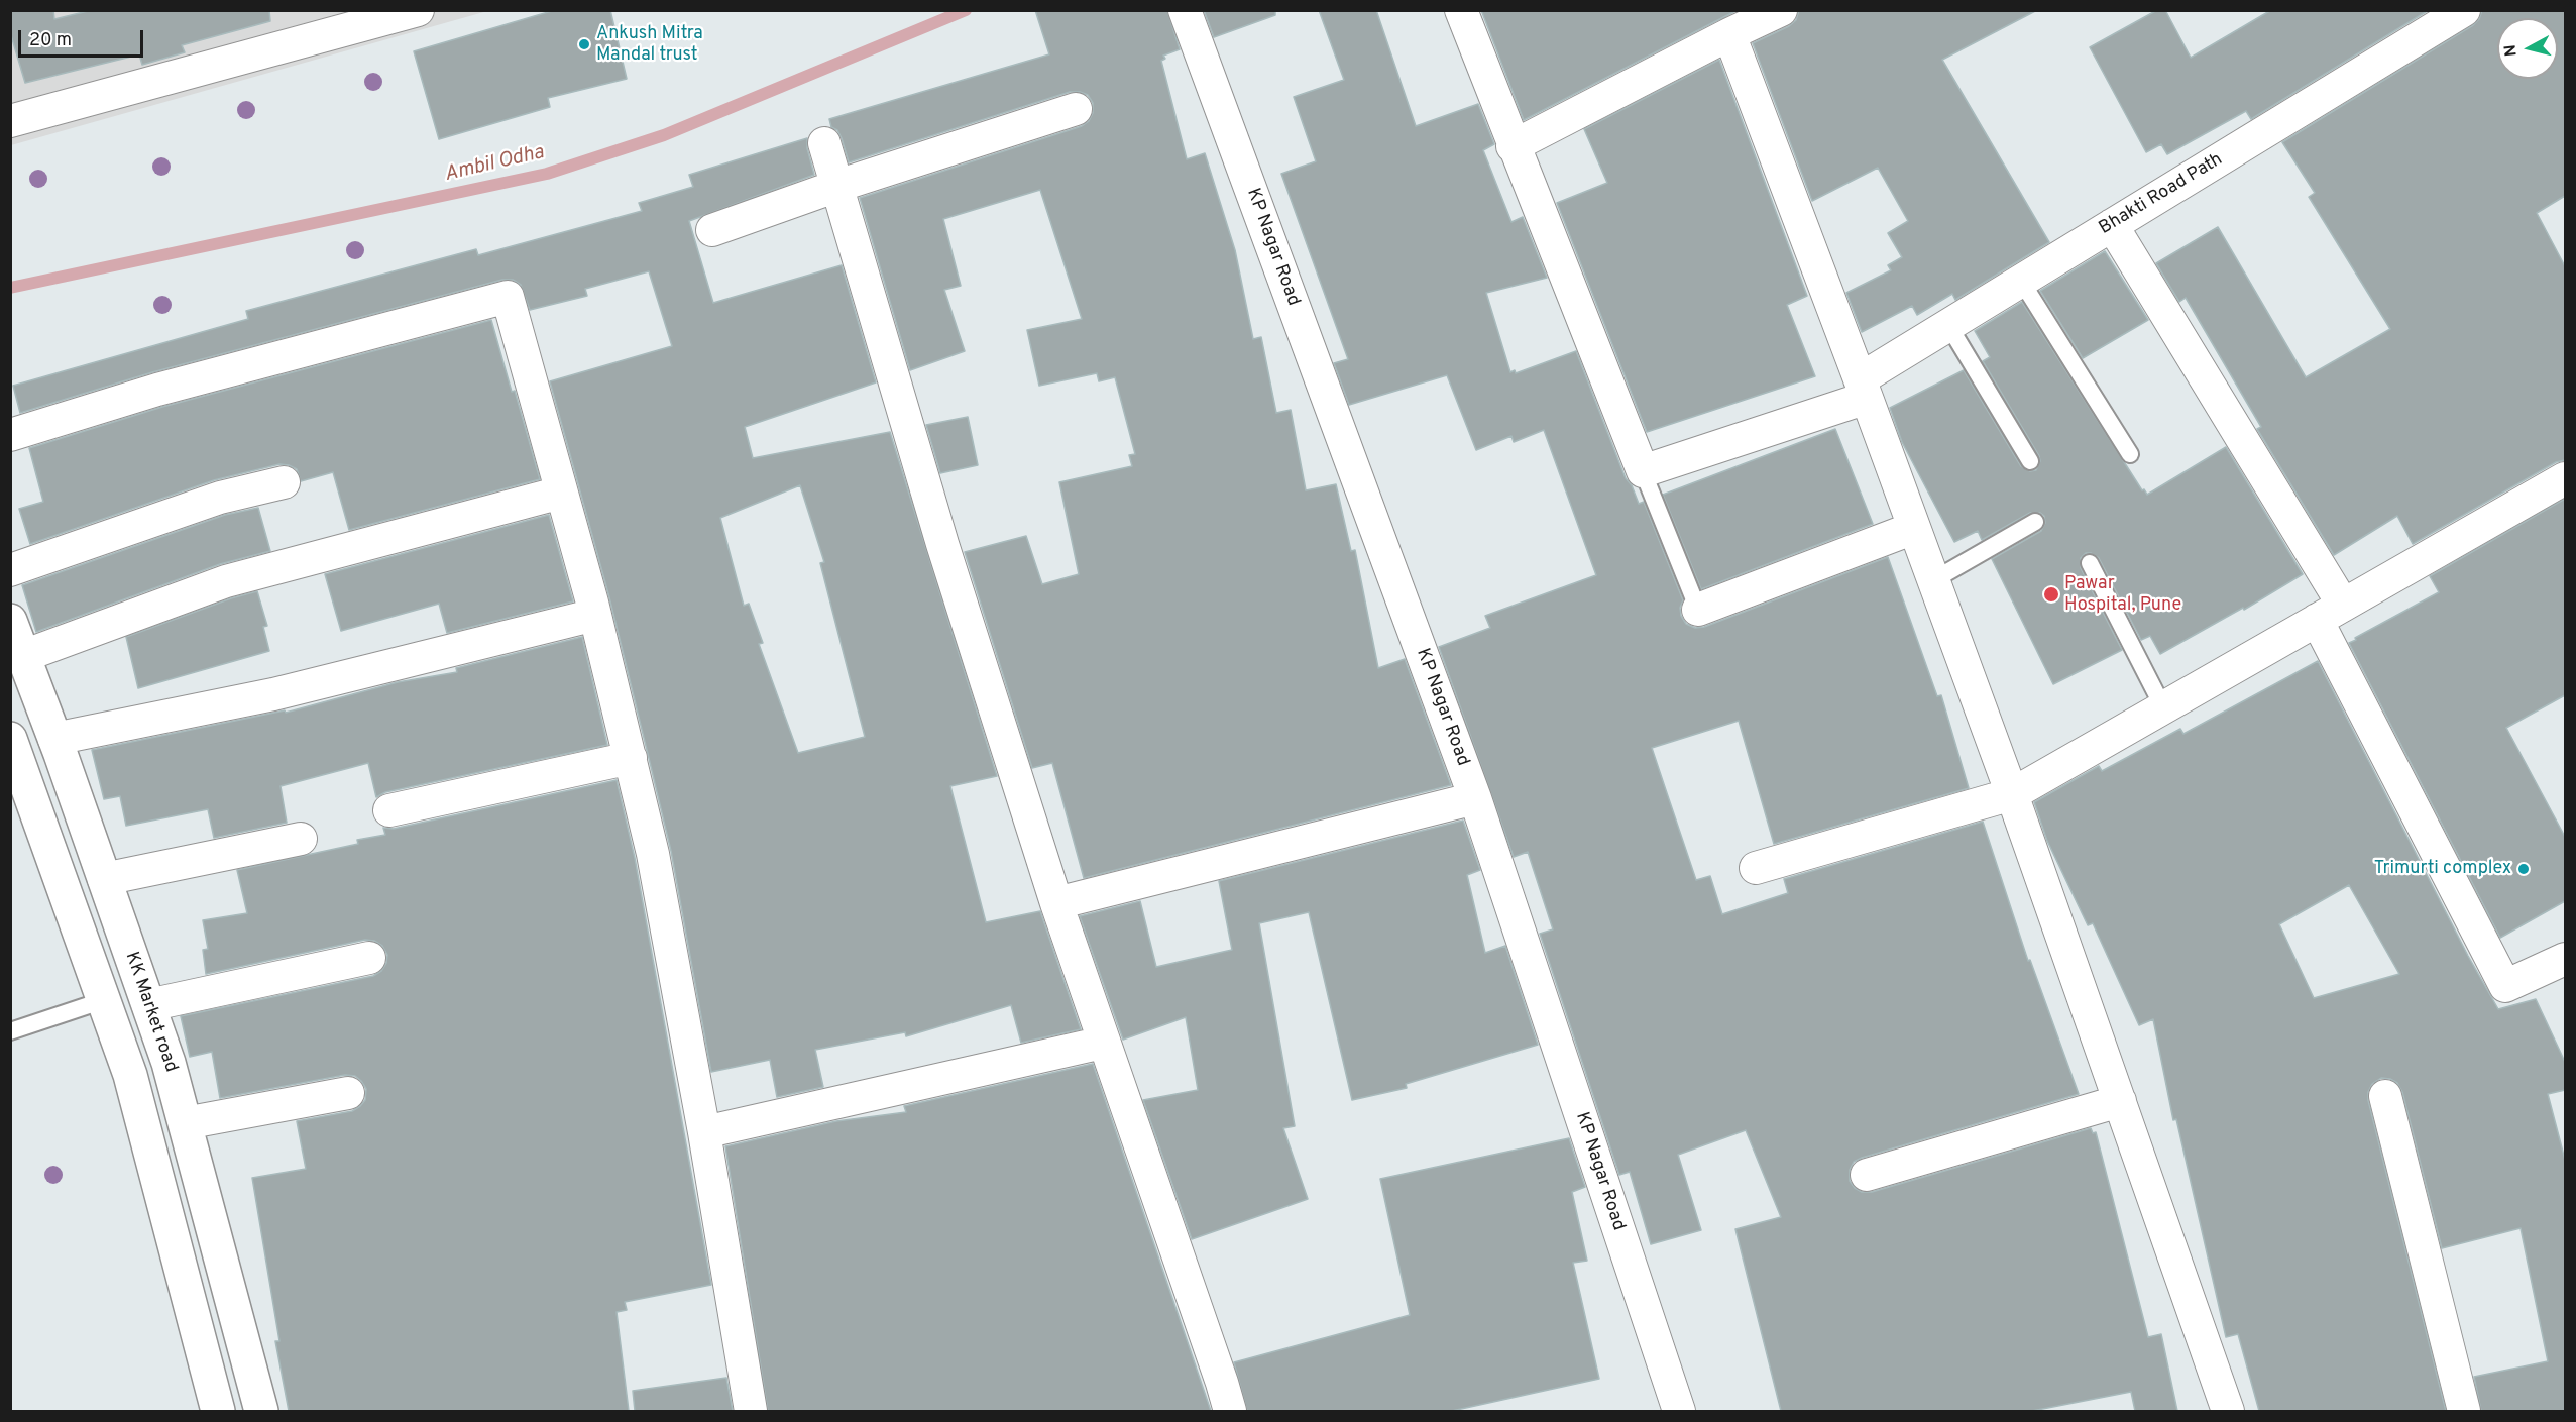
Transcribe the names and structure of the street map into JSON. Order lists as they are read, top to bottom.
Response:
{
  "streets": {
    "street": ["Bhakti Road Path", "KP Nagar Road", "KK Market road"]
  },
  "water": ["Ambil Odha"],
  "places": ["Ankush Mitra Mandal trust", "Pawar Hospital, Pune", "Trimurti complex"],
  "scale_bar": "20 m",
  "north": "left"
}
